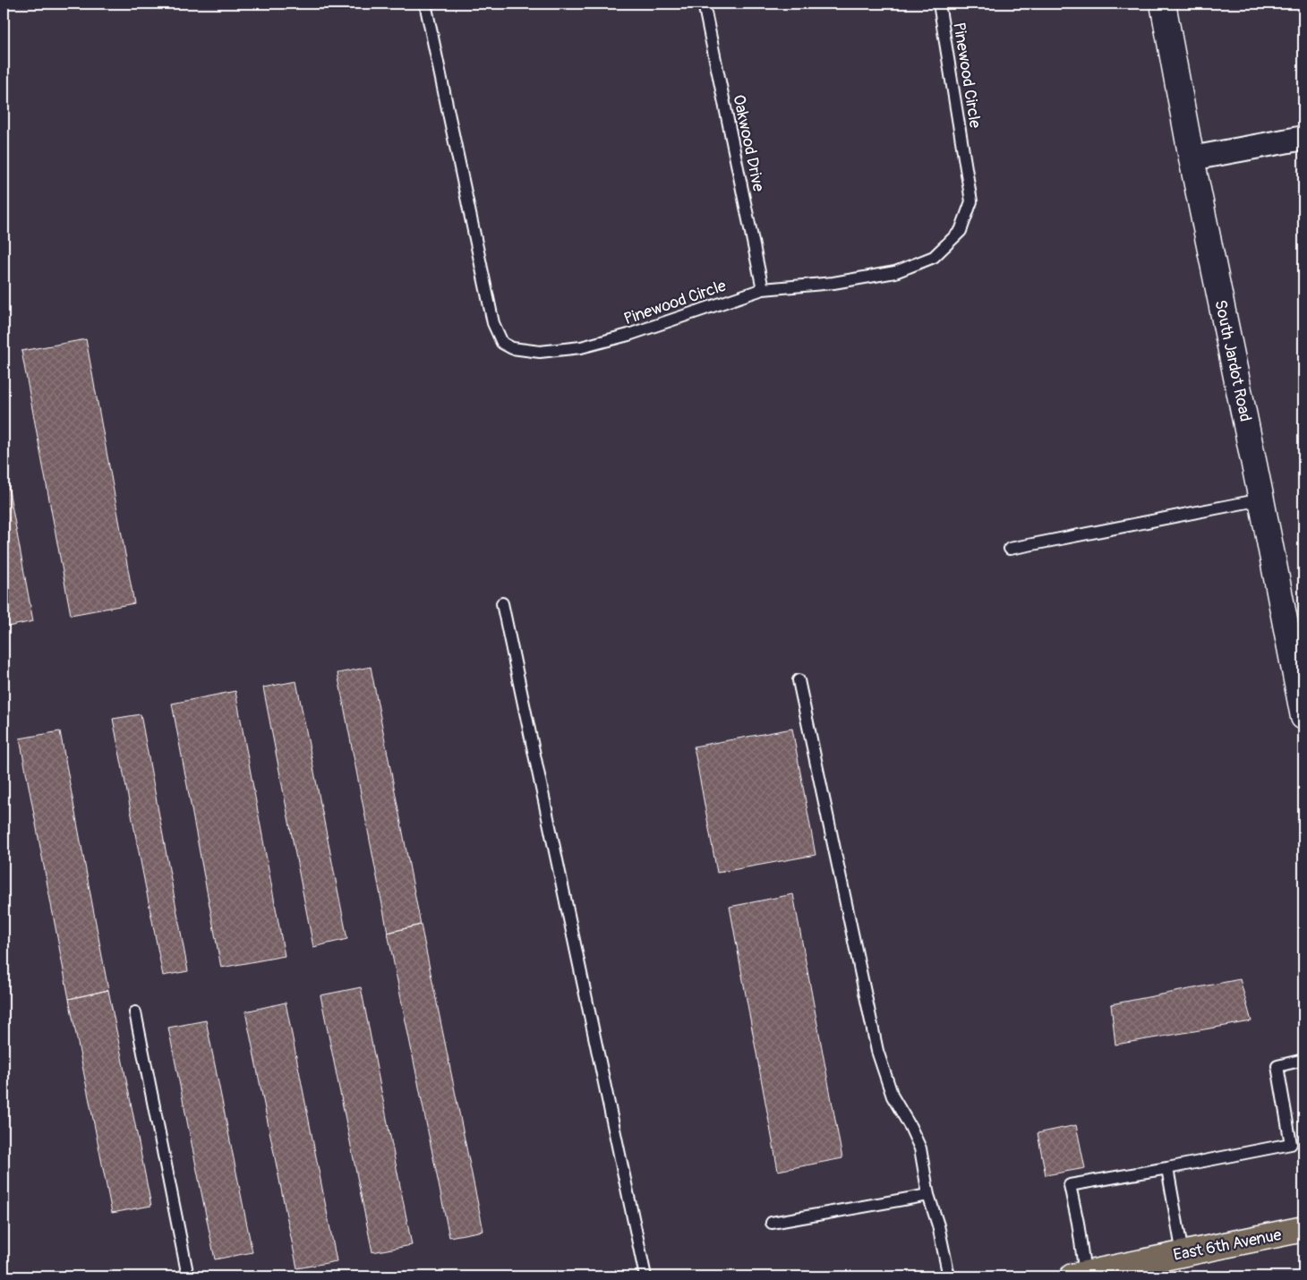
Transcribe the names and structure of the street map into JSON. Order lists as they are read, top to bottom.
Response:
{
  "streets": {
    "main road": ["East 6th Avenue"],
    "street": ["South Jardot Road"],
    "lane": ["Pinewood Circle", "Oakwood Drive"]
  },
  "crossings": [
    ["Pinewood Circle", "Oakwood Drive"]
  ]
}
